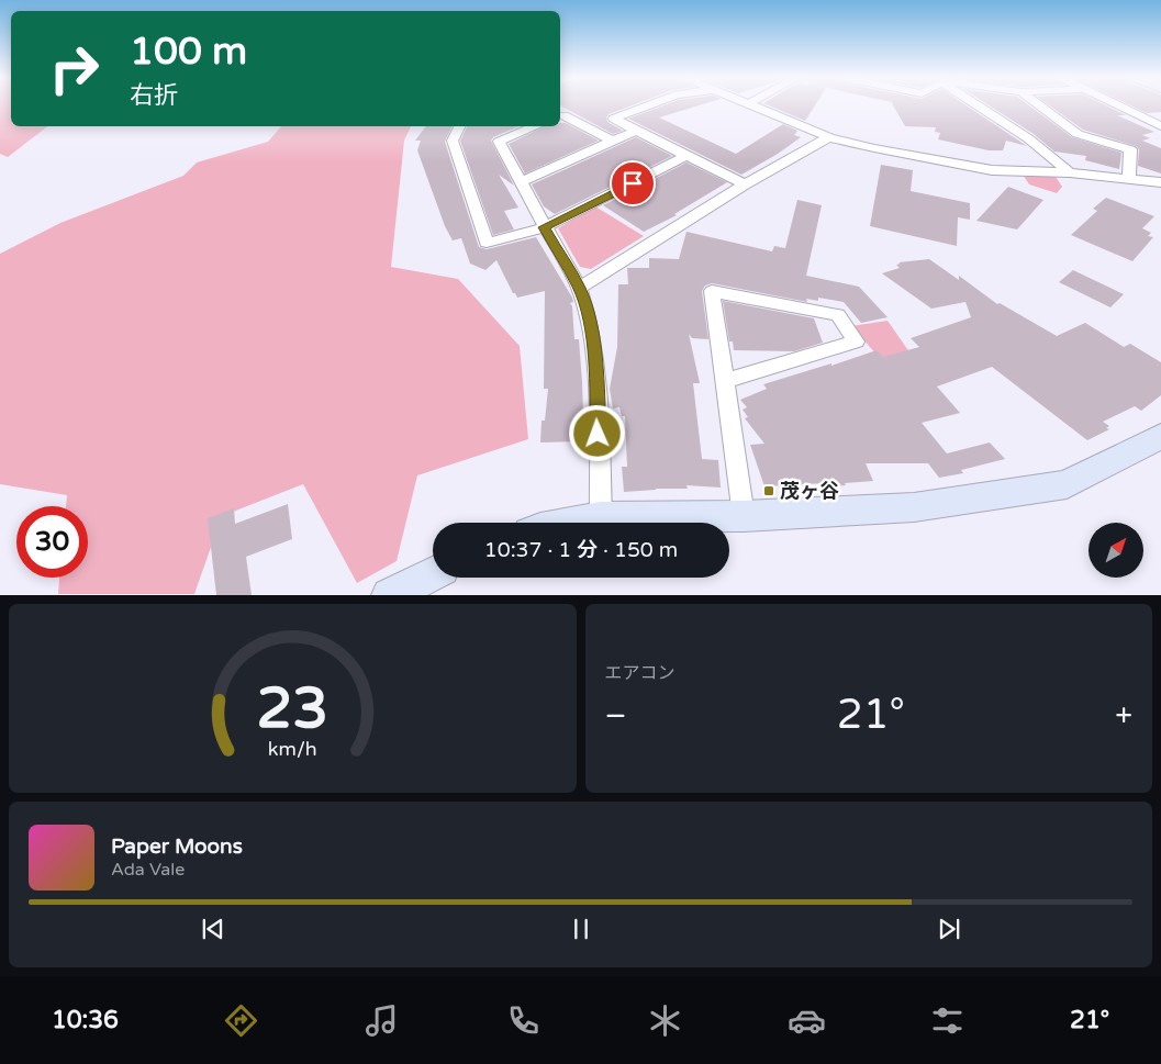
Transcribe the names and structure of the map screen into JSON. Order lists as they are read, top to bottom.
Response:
{
  "places": {
    "transit": ["茂ヶ谷"]
  },
  "north": "top right",
  "page": {
    "turn": ["100 m", "右折"],
    "limit": "30",
    "trip": "10:37 · 1 分 · 150 m",
    "tile": "エアコン",
    "heat": ["−", "21°", "+"],
    "song": ["Paper Moons", "Ada Vale"],
    "tabs": ["10:36", "21°"],
    "gauge": ["23", "km/h"]
  }
}
